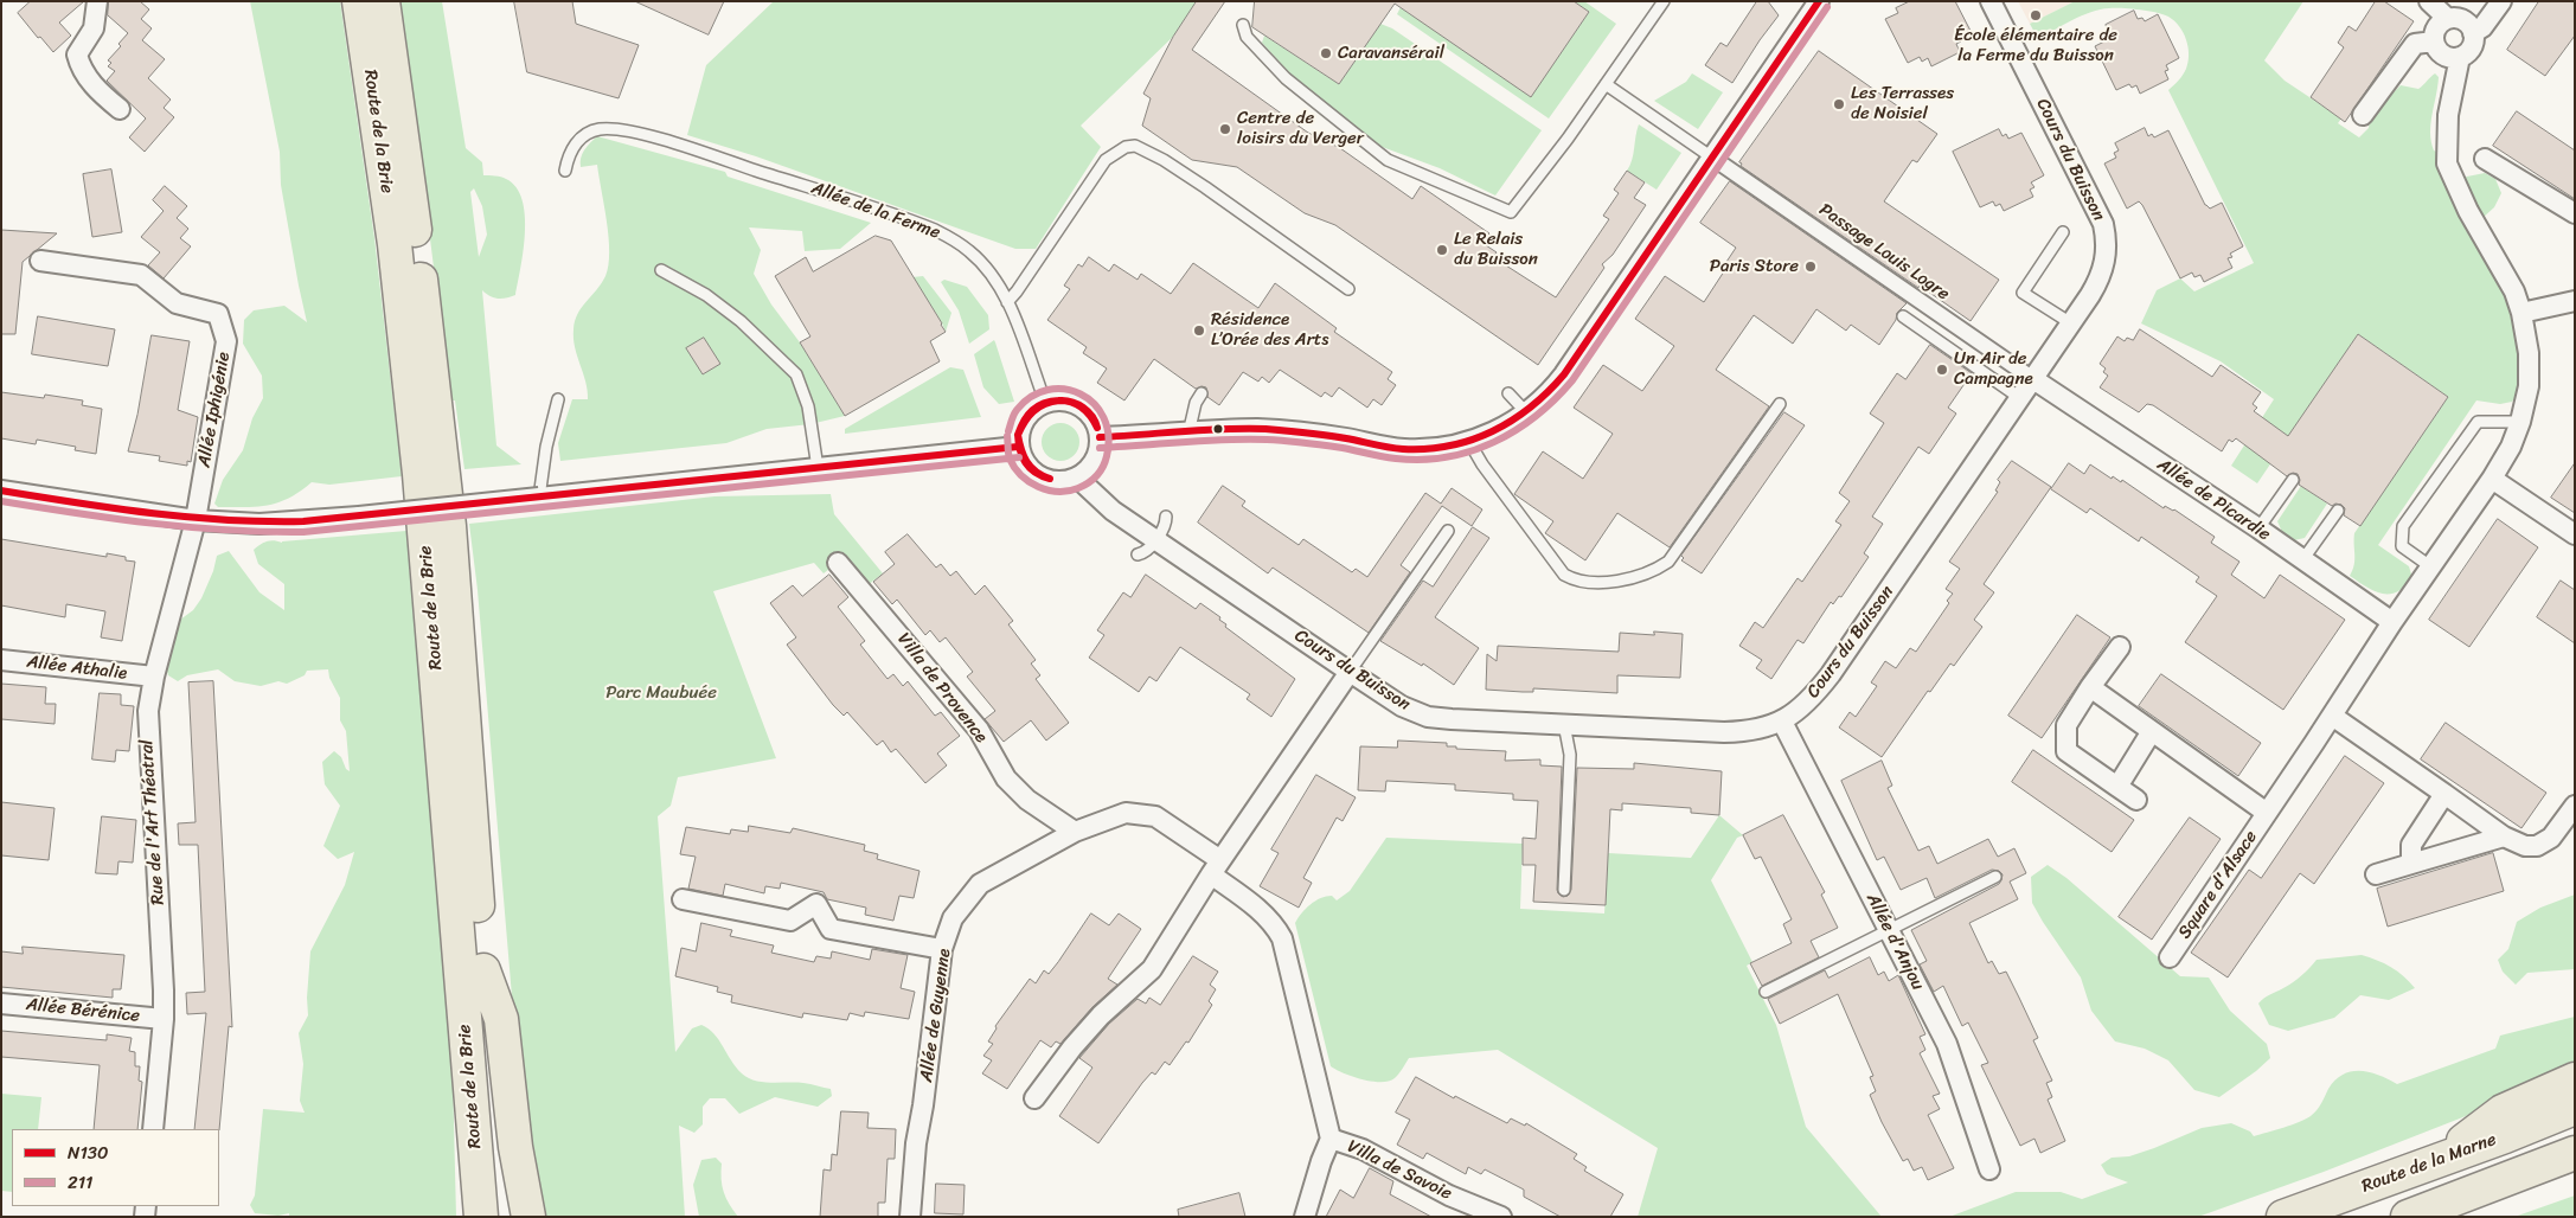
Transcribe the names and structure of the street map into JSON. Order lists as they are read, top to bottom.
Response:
{
  "streets": {
    "highway": ["Route de la Brie", "Route de la Marne"],
    "street": [
      "Cours du Buisson",
      "Passage Louis Logre",
      "Allée Iphigénie",
      "Allée de Picardie",
      "Allée Athalie",
      "Villa de Provence",
      "Rue de l'Art Théatral",
      "Square d'Alsace",
      "Allée d'Anjou",
      "Allée Bérénice",
      "Allée de Guyenne",
      "Villa de Savoie"
    ],
    "lane": ["Allée de la Ferme"]
  },
  "crossings": [
    ["Cours du Buisson", "Allée de la Ferme"],
    ["Cours du Buisson", "Passage Louis Logre"],
    ["Cours du Buisson", "Allée de Picardie"],
    ["Cours du Buisson", "Allée d'Anjou"],
    ["Passage Louis Logre", "Allée de Picardie"],
    ["Allée Iphigénie", "Rue de l'Art Théatral"],
    ["Allée Athalie", "Rue de l'Art Théatral"],
    ["Villa de Provence", "Allée de Guyenne"],
    ["Rue de l'Art Théatral", "Allée Bérénice"],
    ["Allée de Guyenne", "Villa de Savoie"]
  ],
  "parks": ["Parc Maubuée"],
  "places": [
    "École élémentaire de la Ferme du Buisson",
    "Caravansérail",
    "Les Terrasses de Noisiel",
    "Centre de loisirs du Verger",
    "Le Relais du Buisson",
    "Paris Store",
    "Résidence L’Orée des Arts",
    "Un Air de Campagne"
  ],
  "lines": ["transit line N130", "transit line 211"],
  "legend": ["N130", "211"]
}
